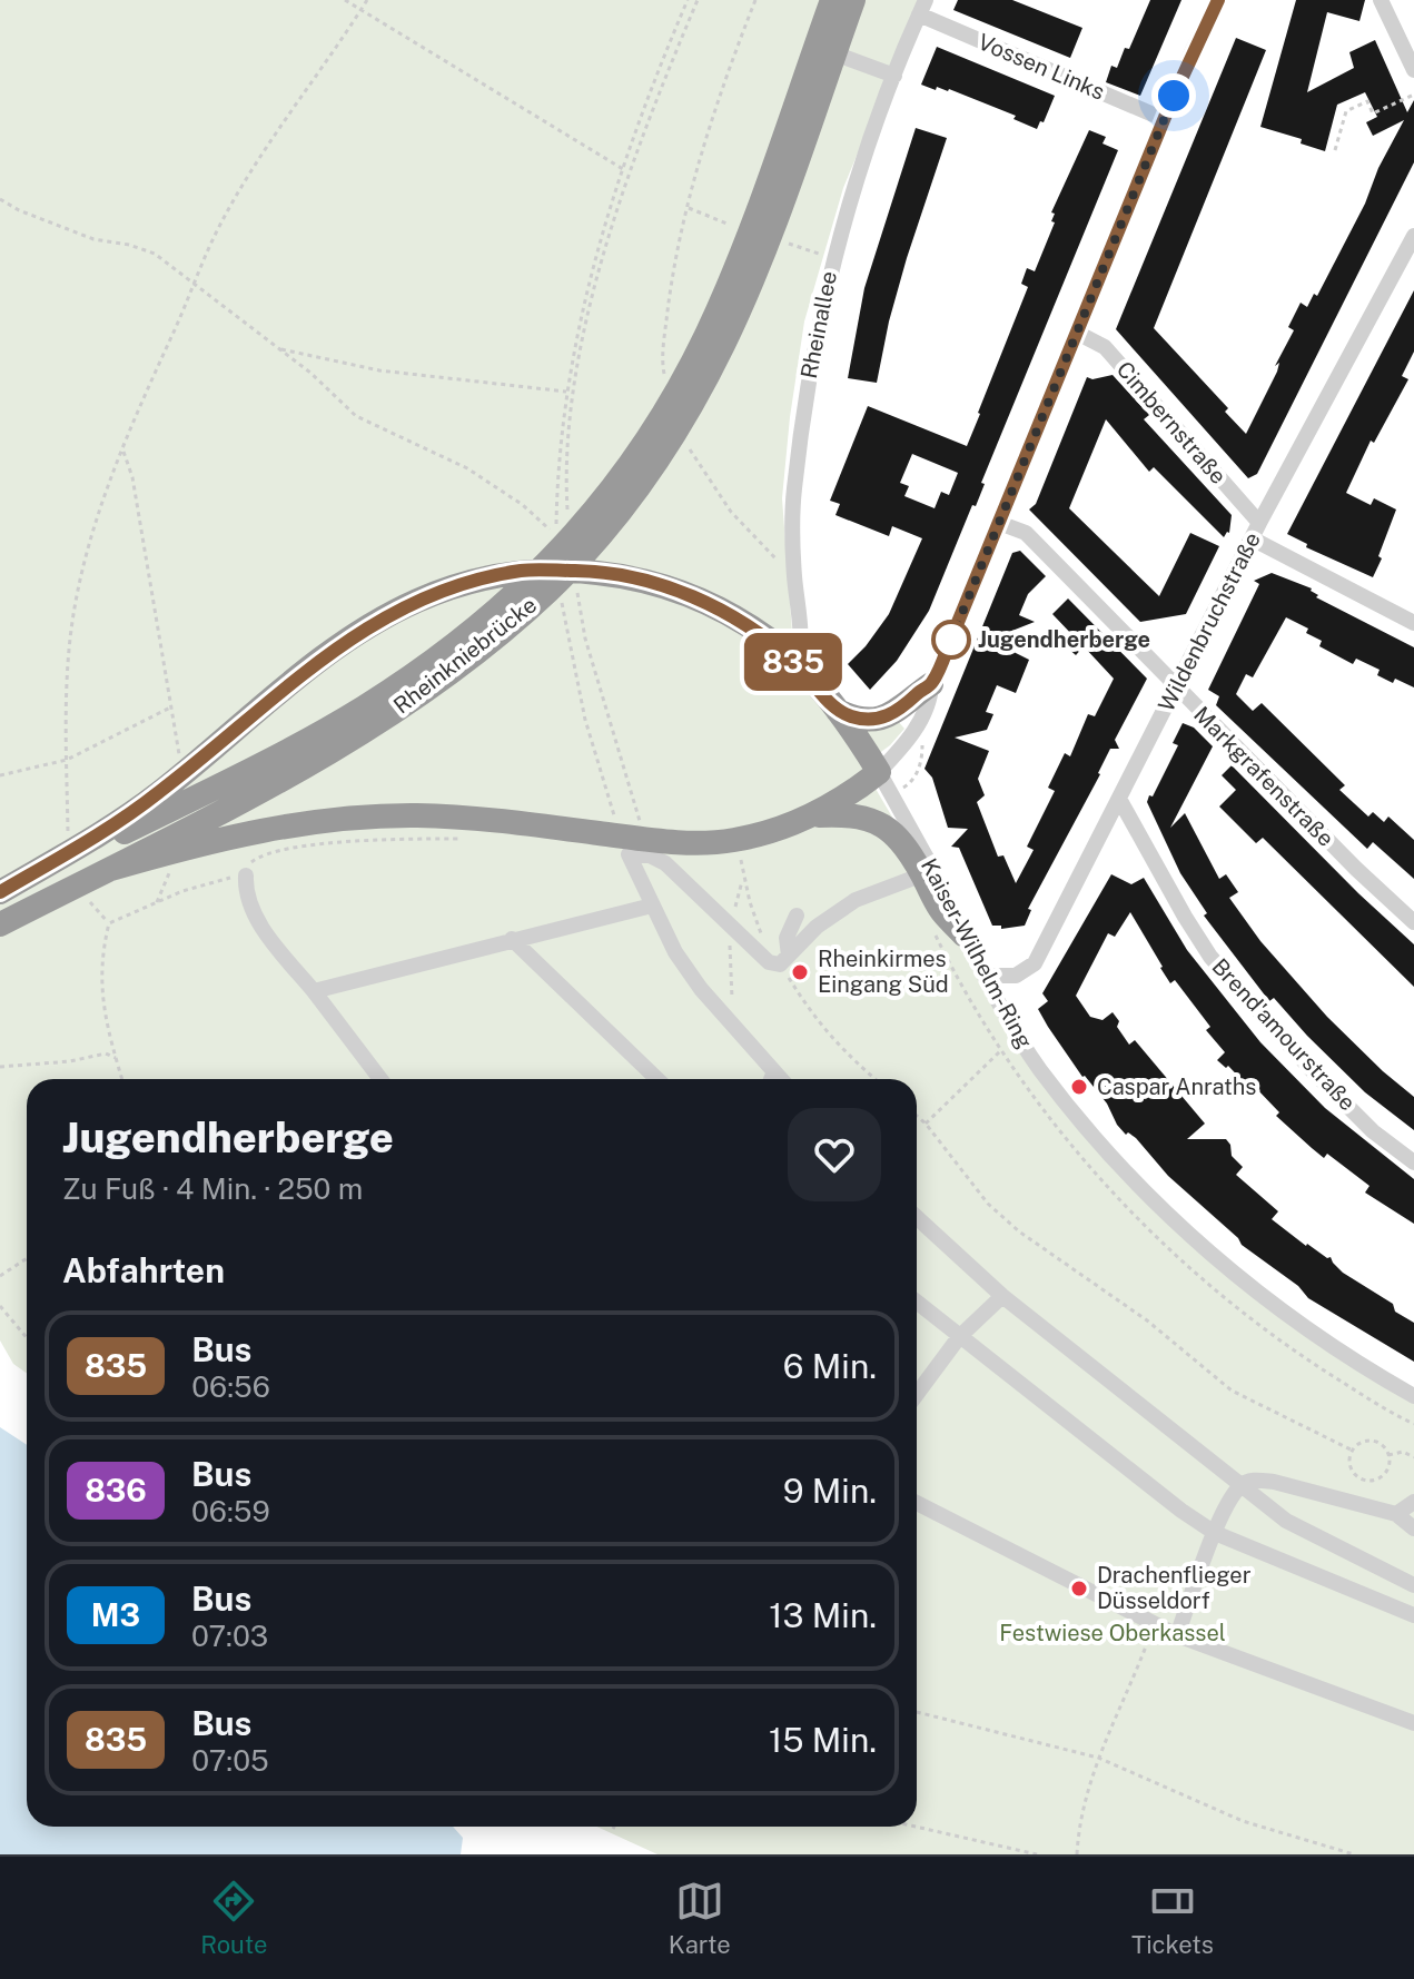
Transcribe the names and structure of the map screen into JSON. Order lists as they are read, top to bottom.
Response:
{
  "streets": {
    "highway": ["Rheinkniebrücke"],
    "street": [
      "Vossen Links",
      "Rheinallee",
      "Cimbernstraße",
      "Wildenbruchstraße",
      "Markgrafenstraße",
      "Kaiser-Wilhelm-Ring",
      "Brend'amourstraße"
    ]
  },
  "crossings": [
    ["Vossen Links", "Rheinallee"],
    ["Cimbernstraße", "Wildenbruchstraße"],
    ["Wildenbruchstraße", "Markgrafenstraße"],
    ["Wildenbruchstraße", "Kaiser-Wilhelm-Ring"],
    ["Wildenbruchstraße", "Brend'amourstraße"]
  ],
  "parks": ["Festwiese Oberkassel"],
  "places": [
    "Jugendherberge",
    "Rheinkirmes Eingang Süd",
    "Caspar Anraths",
    "Drachenflieger Düsseldorf"
  ],
  "lines": ["bus line 835"],
  "page": {
    "on_map": "835",
    "heading": [
      ["Jugendherberge", "Zu Fuß · 4 Min. · 250 m"],
      "Abfahrten"
    ],
    "list": [
      {
        "mark": "835",
        "name": "Bus",
        "note": "06:56",
        "value": "6 Min."
      },
      {
        "mark": "836",
        "name": "Bus",
        "note": "06:59",
        "value": "9 Min."
      },
      {
        "mark": "M3",
        "name": "Bus",
        "note": "07:03",
        "value": "13 Min."
      },
      {
        "mark": "835",
        "name": "Bus",
        "note": "07:05",
        "value": "15 Min."
      }
    ],
    "tabs": ["Route", "Karte", "Tickets"]
  }
}
